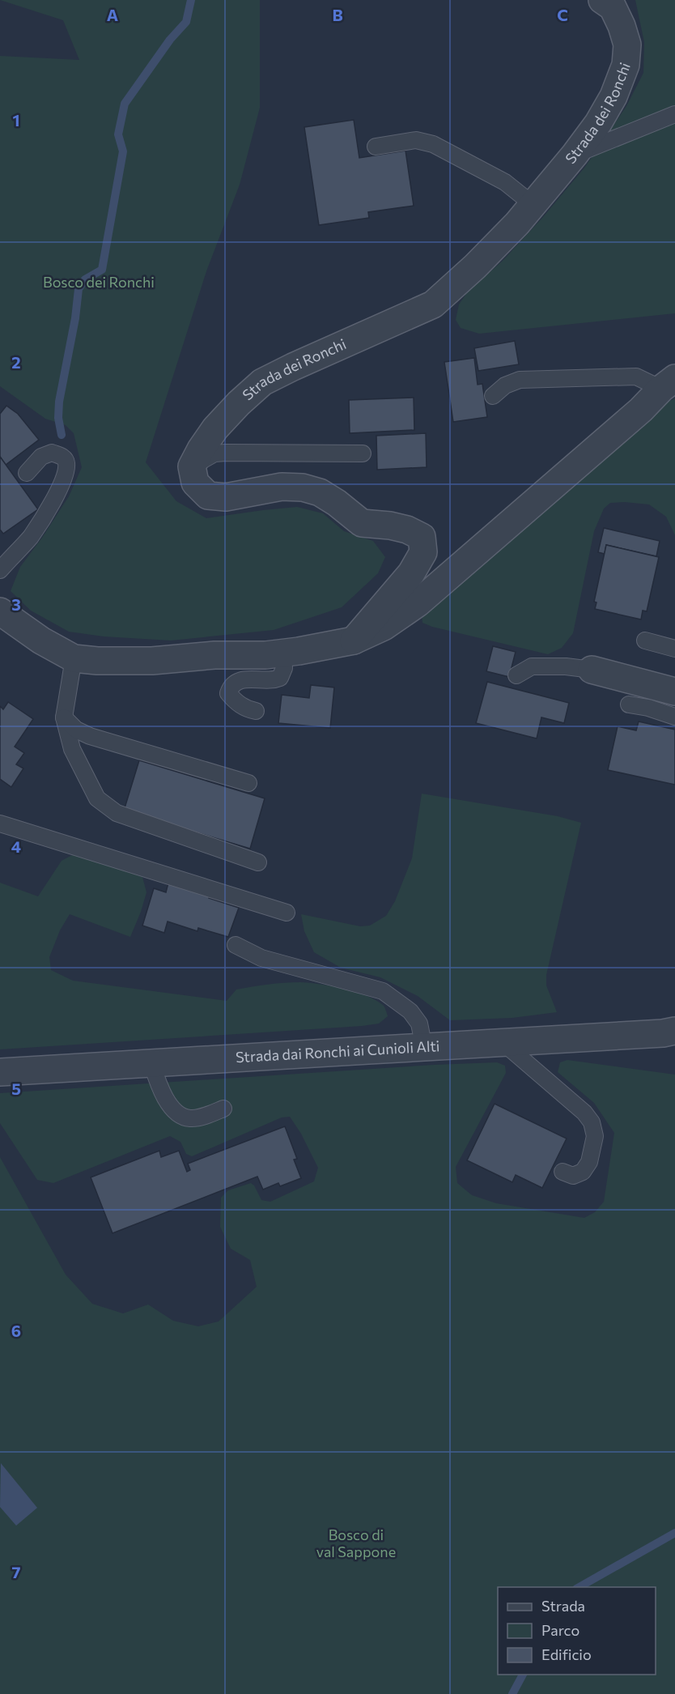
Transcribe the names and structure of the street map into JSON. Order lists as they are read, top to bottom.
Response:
{
  "streets": {
    "street": ["Strada dei Ronchi", "Strada dai Ronchi ai Cunioli Alti"]
  },
  "parks": ["Bosco dei Ronchi", "Bosco di val Sappone"],
  "legend": ["Strada", "Parco", "Edificio"],
  "grid": {
    "columns": ["A", "B", "C"],
    "rows": [
      "1",
      "2",
      "3",
      "4",
      "5",
      "6",
      "7"
    ]
  }
}
